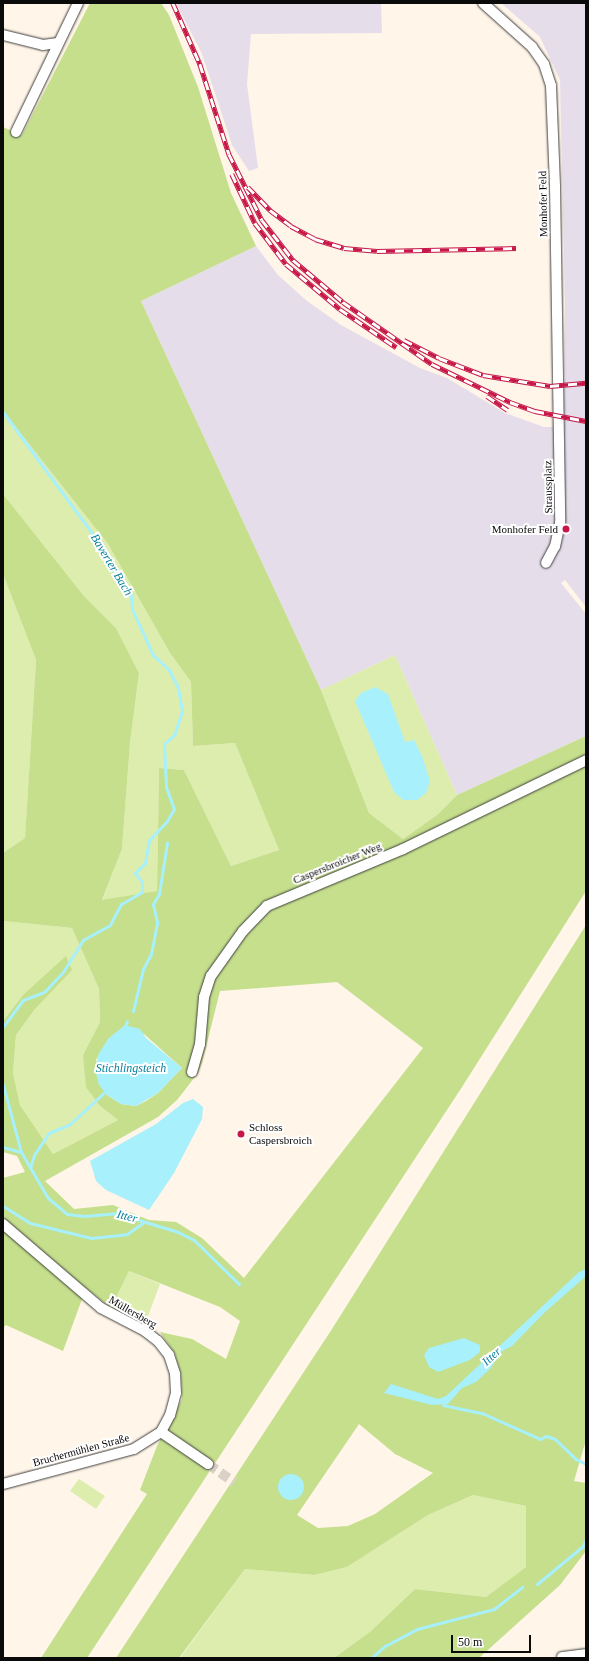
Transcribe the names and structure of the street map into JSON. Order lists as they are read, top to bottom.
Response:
{
  "streets": {
    "street": [
      "Monhofer Feld",
      "Straussplatz",
      "Caspersbroicher Weg",
      "Müllersberg",
      "Bruchermühlen Straße"
    ]
  },
  "crossings": [
    ["Monhofer Feld", "Straussplatz"],
    ["Müllersberg", "Bruchermühlen Straße"]
  ],
  "water": ["Baverter Bach", "Stichlingsteich", "Itter"],
  "places": ["Monhofer Feld", "Schloss Caspersbroich"],
  "scale_bar": "50 m"
}
